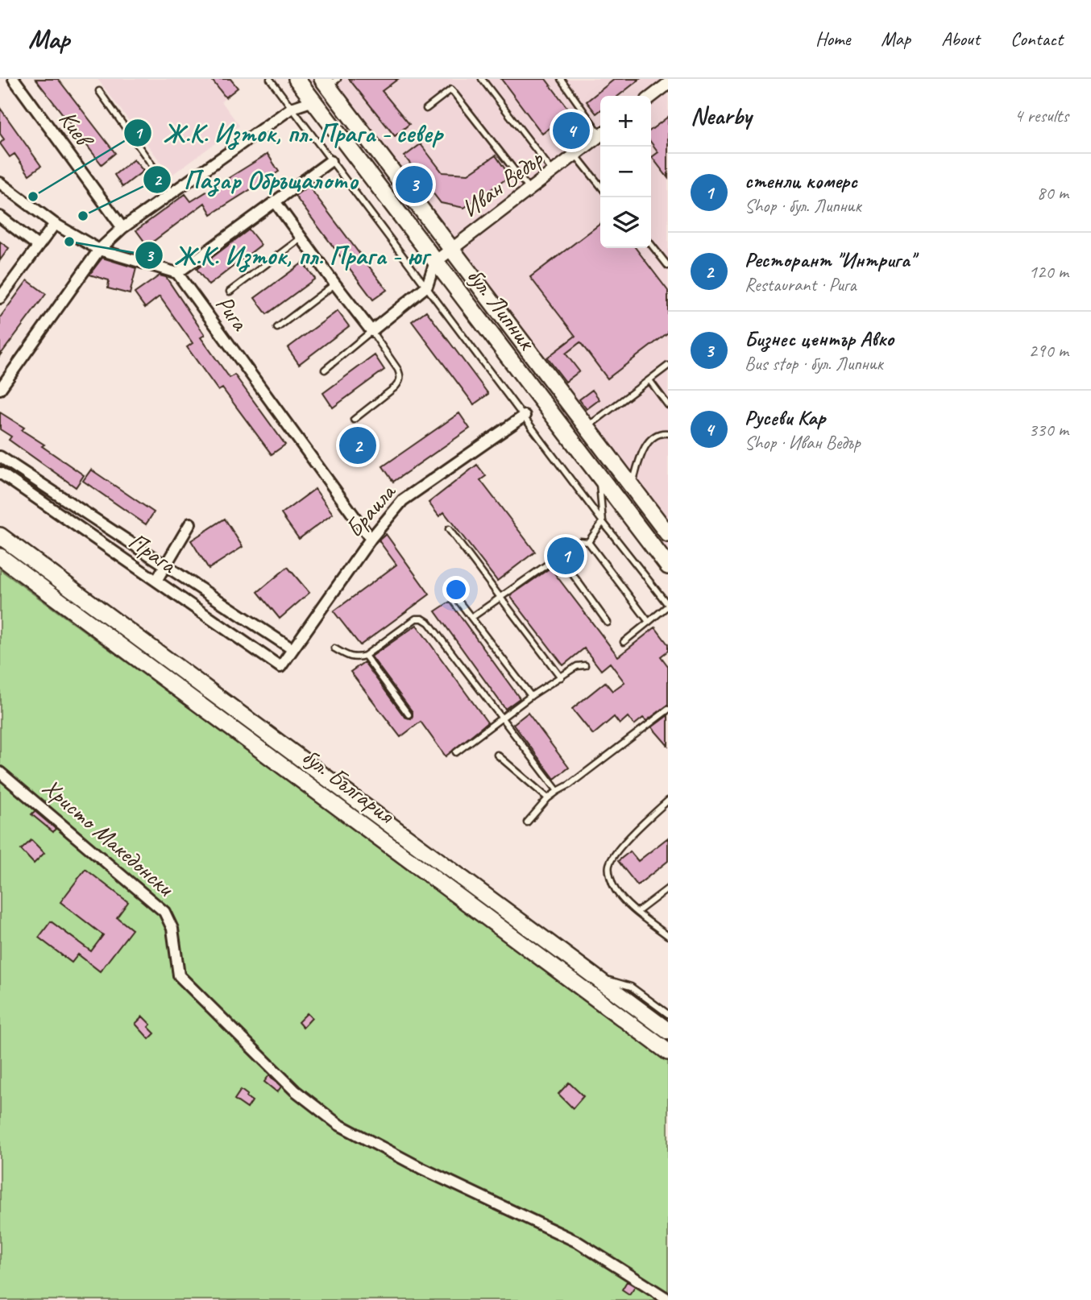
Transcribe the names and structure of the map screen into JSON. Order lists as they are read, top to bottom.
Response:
{
  "streets": {
    "main road": ["бул. Липник", "бул. България"],
    "street": [
      "Киев",
      "Иван Ведър",
      "Рига",
      "Браила",
      "Прага",
      "Христо Македонски"
    ]
  },
  "crossings": [
    ["Иван Ведър", "бул. Липник"],
    ["Рига", "Браила"],
    ["Браила", "Прага"]
  ],
  "places": ["Ж.К. Изток, пл. Прага - север", "Пазар Обръщалото", "Ж.К. Изток, пл. Прага - юг"],
  "page": {
    "header": "Map",
    "nav": [
      "Home",
      "Map",
      "About",
      "Contact"
    ],
    "heading": ["Nearby", "4 results"],
    "map_buttons": ["+", "−"],
    "pins": [
      "4",
      "3",
      "2",
      "1"
    ],
    "list": [
      {
        "mark": "1",
        "name": "стенли комерс",
        "note": "Shop · бул. Липник",
        "value": "80 m"
      },
      {
        "mark": "2",
        "name": "Ресторант \"Интрига\"",
        "note": "Restaurant · Рига",
        "value": "120 m"
      },
      {
        "mark": "3",
        "name": "Бизнес център Авко",
        "note": "Bus stop · бул. Липник",
        "value": "290 m"
      },
      {
        "mark": "4",
        "name": "Русеви Кар",
        "note": "Shop · Иван Ведър",
        "value": "330 m"
      }
    ]
  }
}
